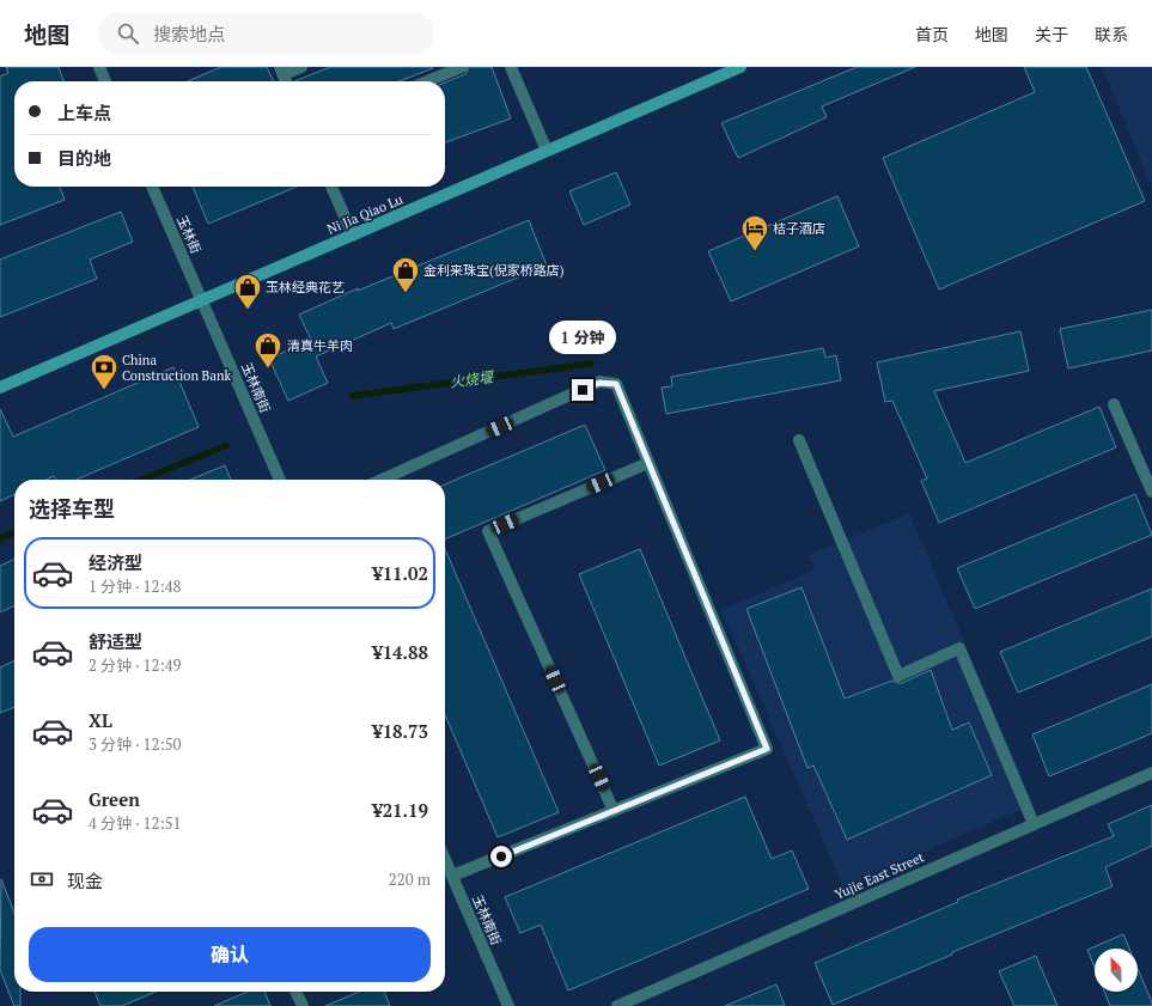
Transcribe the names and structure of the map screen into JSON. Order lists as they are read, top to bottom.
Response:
{
  "streets": {
    "main road": ["Ni Jia Qiao Lu"],
    "street": ["玉林街", "玉林南街", "Yujie East Street"]
  },
  "crossings": [
    ["Ni Jia Qiao Lu", "玉林街"],
    ["Ni Jia Qiao Lu", "玉林南街"],
    ["玉林街", "玉林南街"]
  ],
  "water": ["火烧堰"],
  "places": {
    "hotel": ["桔子酒店"],
    "shop": ["金利来珠宝(倪家桥路店)", "玉林经典花艺", "清真牛羊肉"],
    "bank": ["China Construction Bank"]
  },
  "north": "top",
  "page": {
    "header": "地图",
    "search": "搜索地点",
    "nav": [
      "首页",
      "地图",
      "关于",
      "联系"
    ],
    "banner": ["上车点", "目的地"],
    "bubble": "1 分钟",
    "heading": "选择车型",
    "list": [
      {
        "name": "经济型",
        "note": "1 分钟 · 12:48",
        "value": "¥11.02"
      },
      {
        "name": "舒适型",
        "note": "2 分钟 · 12:49",
        "value": "¥14.88"
      },
      {
        "name": "XL",
        "note": "3 分钟 · 12:50",
        "value": "¥18.73"
      },
      {
        "name": "Green",
        "note": "4 分钟 · 12:51",
        "value": "¥21.19"
      }
    ],
    "pay": ["现金", "220 m"],
    "buttons": "确认"
  }
}
